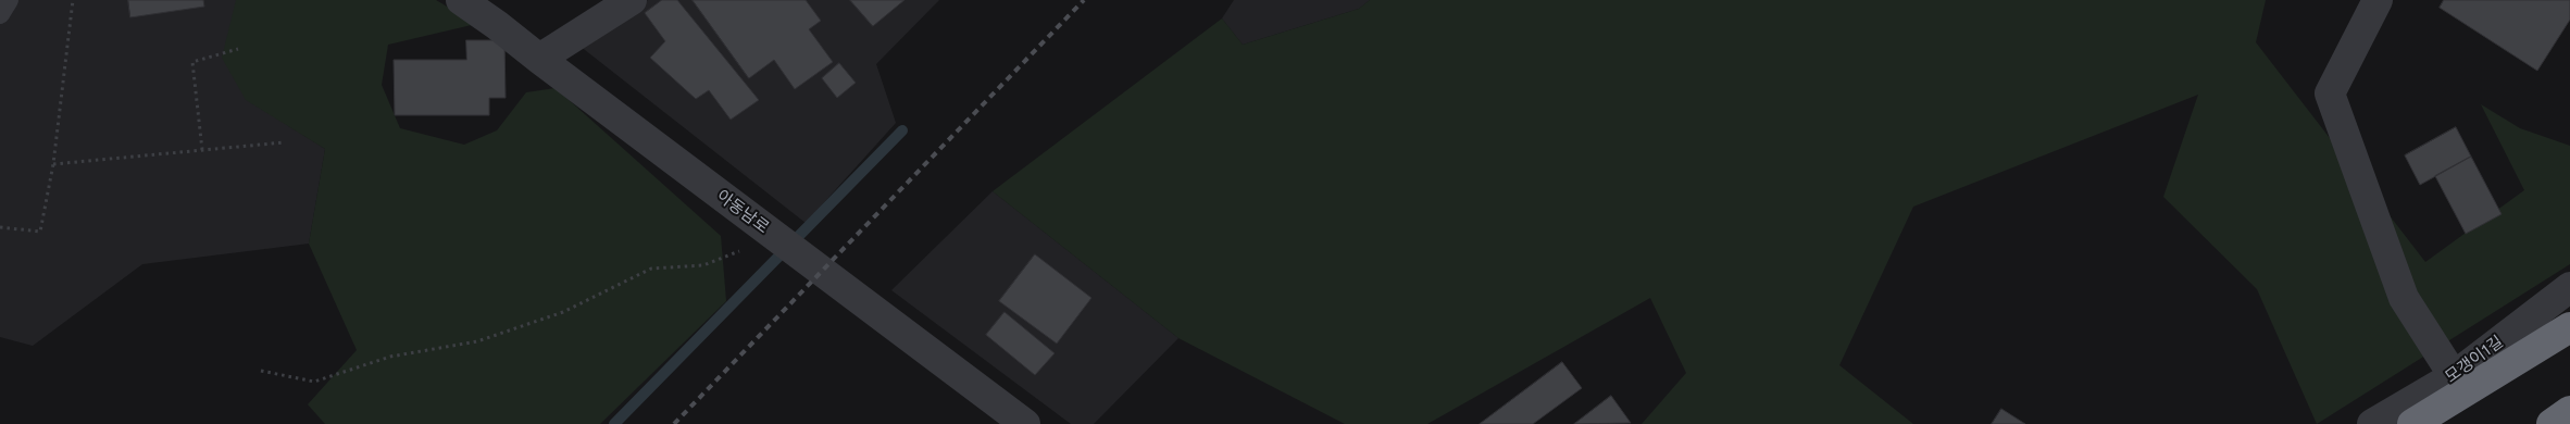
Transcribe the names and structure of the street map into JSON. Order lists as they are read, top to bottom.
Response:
{
  "streets": {
    "street": ["아동남로", "모갱이1길"]
  }
}
